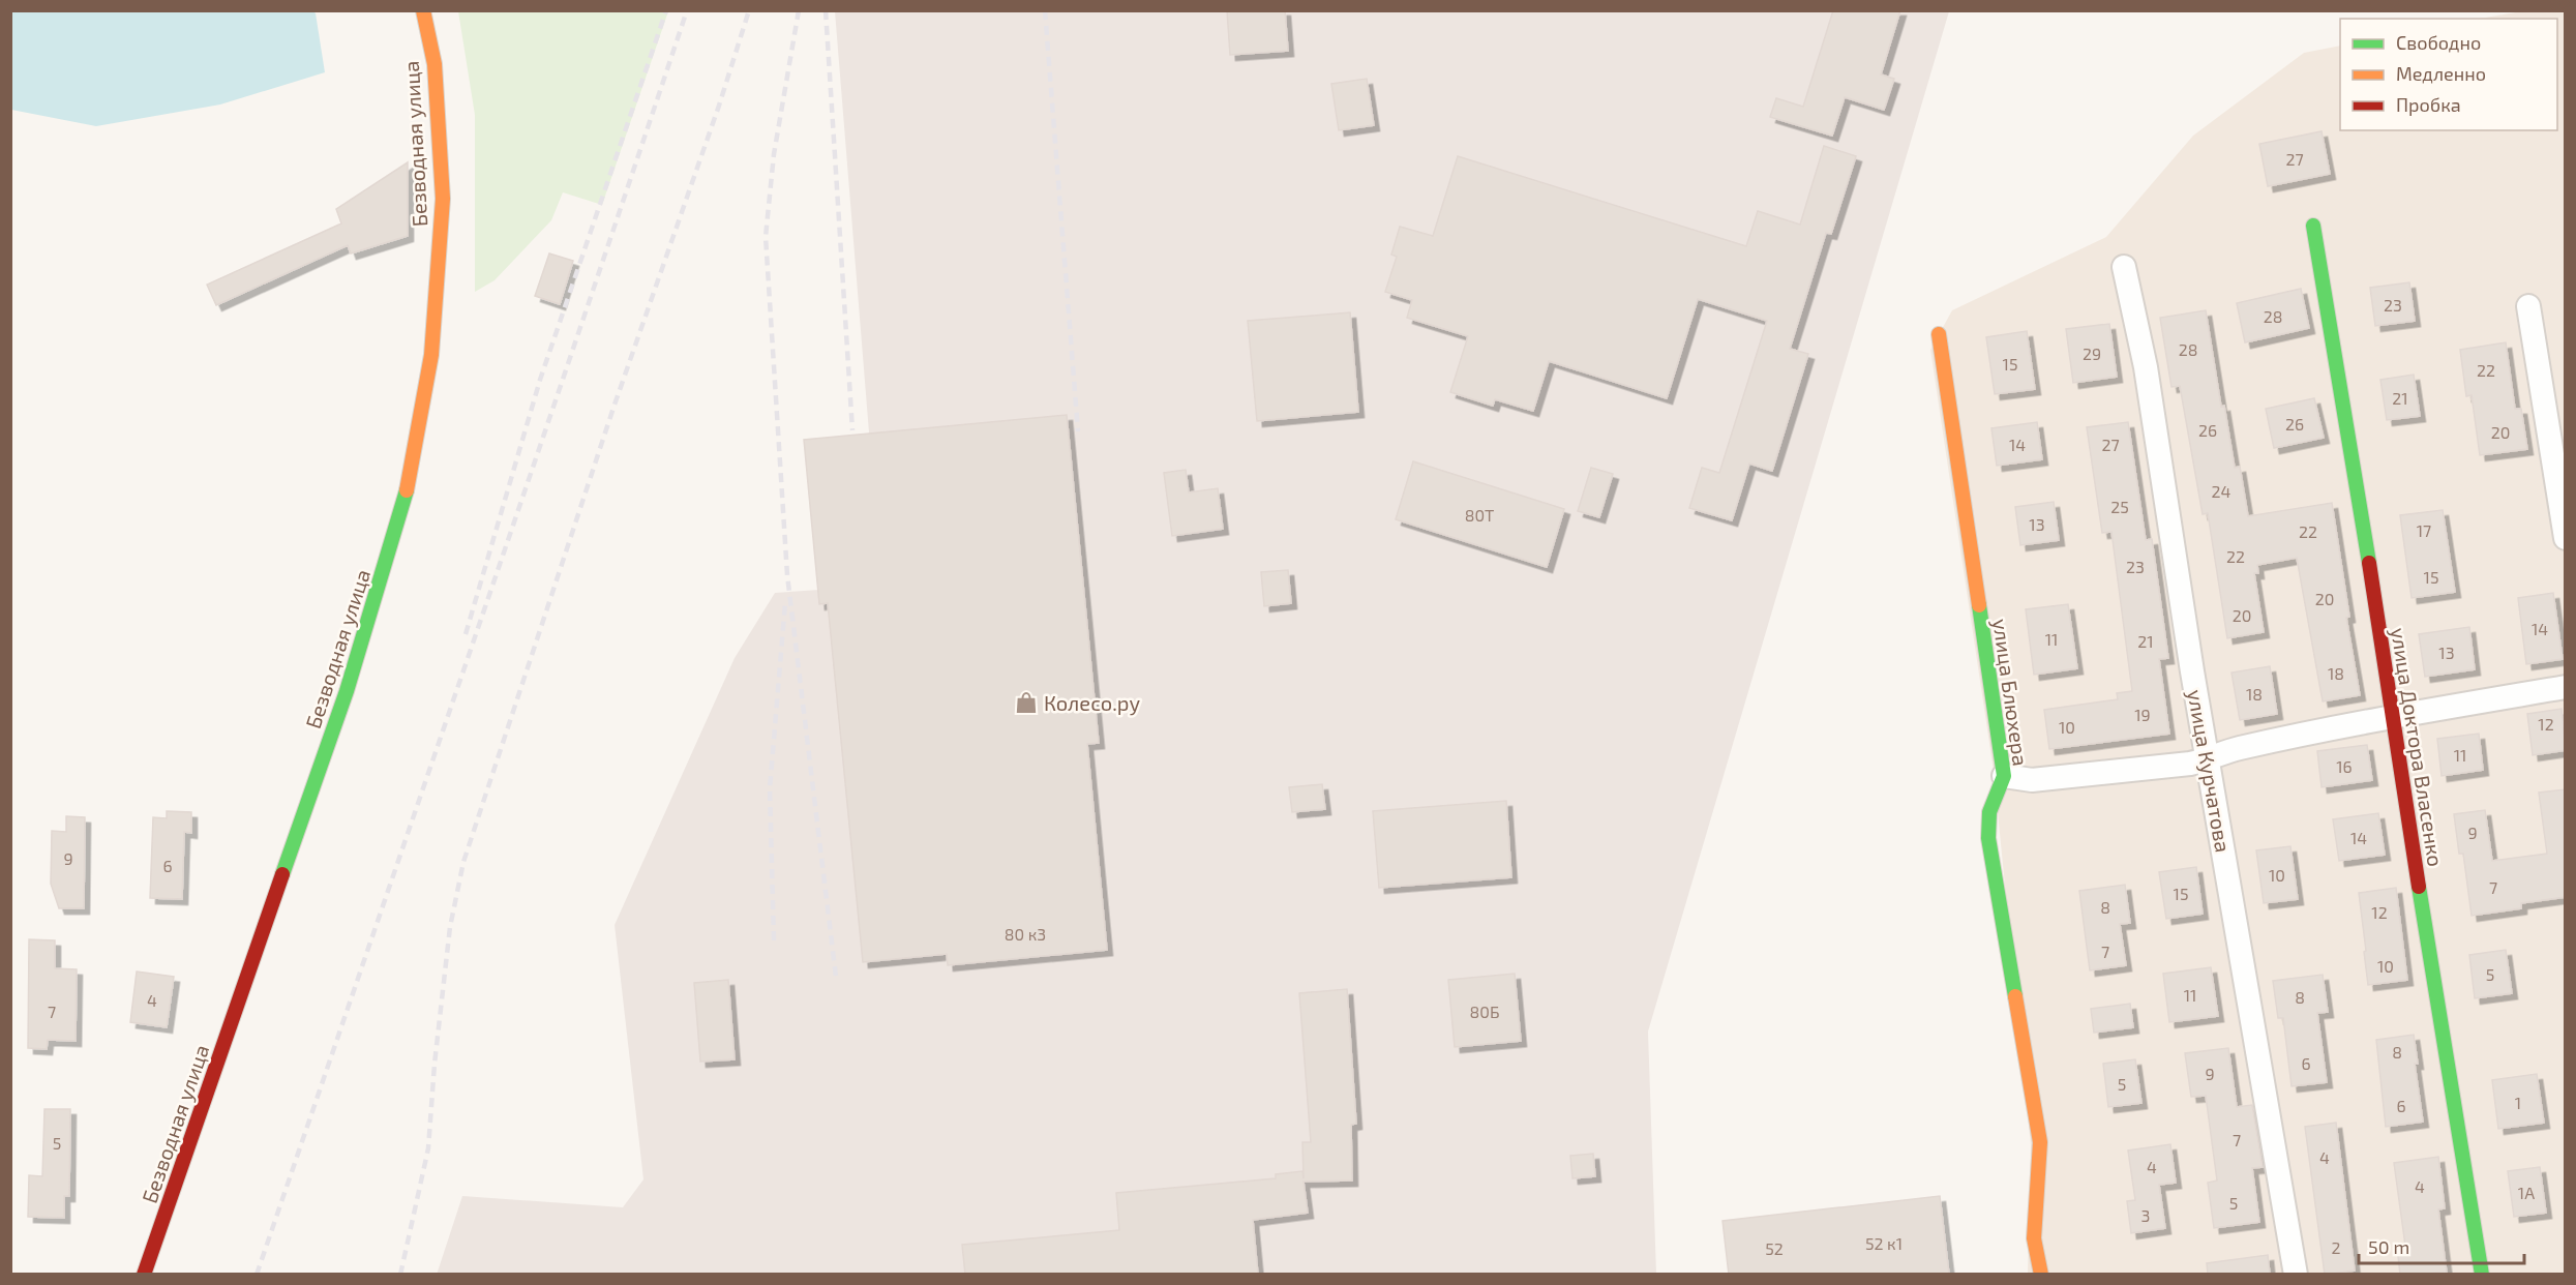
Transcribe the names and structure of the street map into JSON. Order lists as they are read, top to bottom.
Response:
{
  "streets": {
    "street": [
      "Безводная улица",
      "улица Блюхера",
      "улица Доктора Власенко",
      "улица Курчатова"
    ]
  },
  "places": {
    "shop": ["Колесо.ру"]
  },
  "house_numbers": [
    "27",
    "23",
    "28",
    "28",
    "29",
    "15",
    "22",
    "21",
    "26",
    "26",
    "20",
    "14",
    "27",
    "24",
    "25",
    "80Т",
    "13",
    "17",
    "22",
    "22",
    "23",
    "15",
    "20",
    "20",
    "14",
    "11",
    "21",
    "13",
    "18",
    "18",
    "19",
    "12",
    "10",
    "11",
    "16",
    "9",
    "14",
    "9",
    "6",
    "10",
    "7",
    "15",
    "8",
    "12",
    "80 к3",
    "7",
    "10",
    "5",
    "11",
    "8",
    "4",
    "7",
    "80Б",
    "8",
    "6",
    "9",
    "5",
    "1",
    "6",
    "7",
    "5",
    "4",
    "4",
    "4",
    "1А",
    "5",
    "3",
    "52 к1",
    "2",
    "52"
  ],
  "legend": ["Свободно", "Медленно", "Пробка"],
  "scale_bar": "50 m"
}
